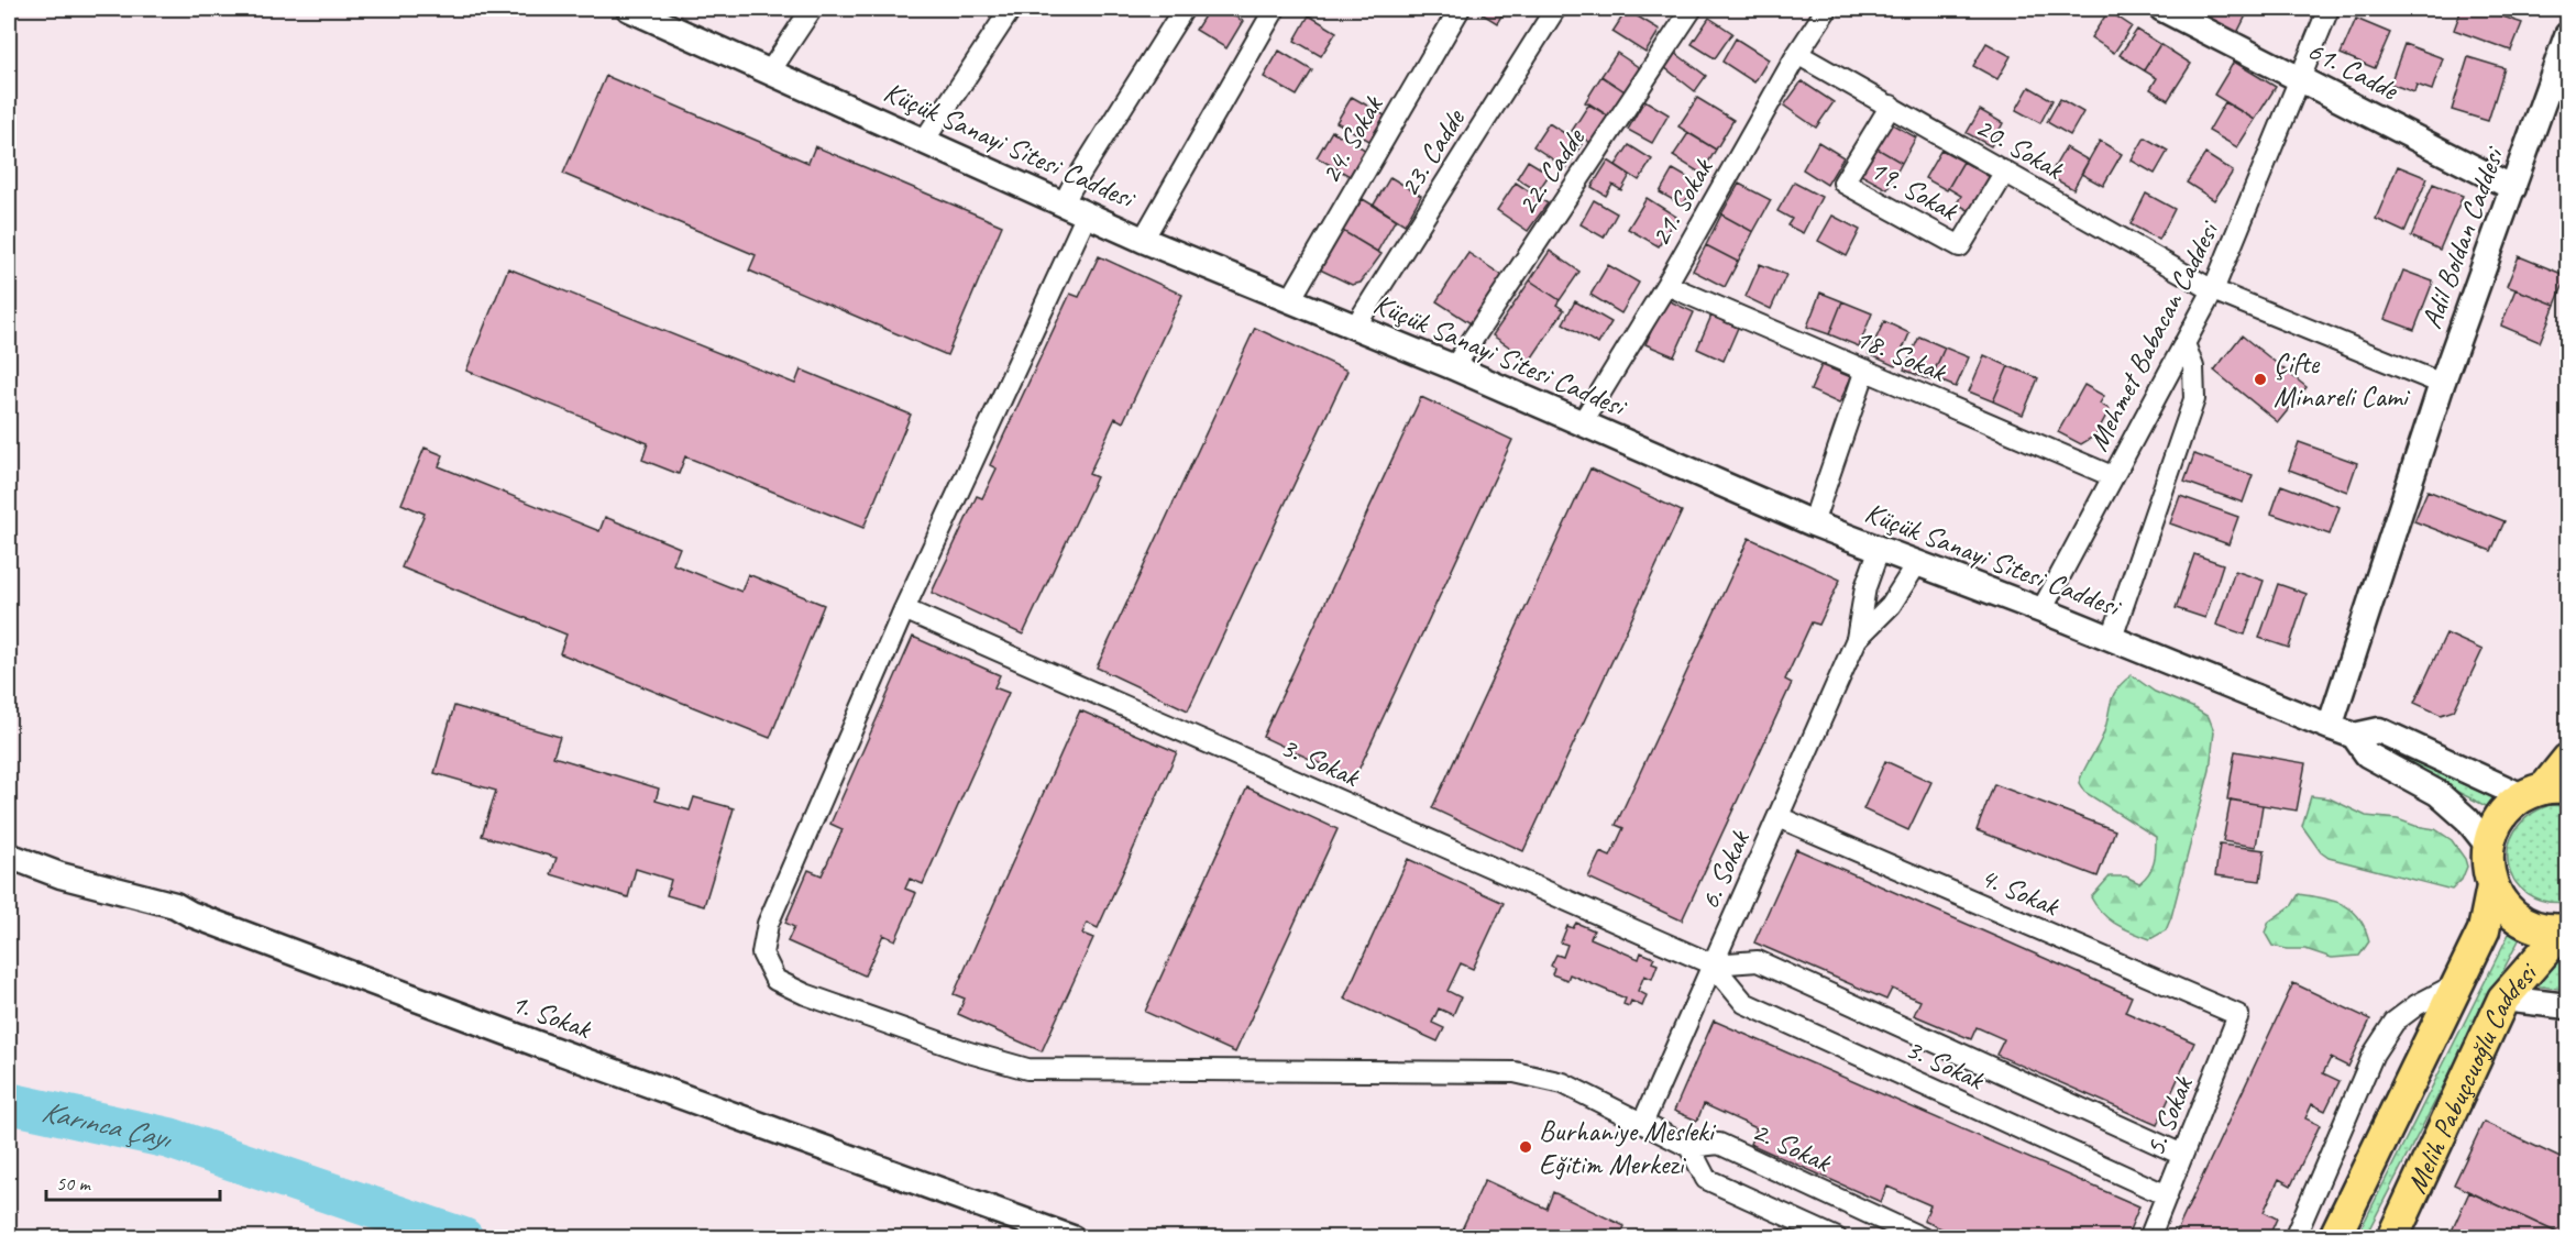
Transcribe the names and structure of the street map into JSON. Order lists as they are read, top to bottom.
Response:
{
  "streets": {
    "main road": ["Melih Pabuçcuoğlu Caddesi"],
    "street": [
      "61. Cadde",
      "24. Sokak",
      "Küçük Sanayi Sitesi Caddesi",
      "20. Sokak",
      "23. Cadde",
      "22. Cadde",
      "19. Sokak",
      "21. Sokak",
      "Adil Boldan Caddesi",
      "Mehmet Babacan Caddesi",
      "18. Sokak",
      "3. Sokak",
      "6. Sokak",
      "4. Sokak",
      "1. Sokak",
      "5. Sokak",
      "2. Sokak"
    ]
  },
  "crossings": [
    ["61. Cadde", "Adil Boldan Caddesi"],
    ["61. Cadde", "Mehmet Babacan Caddesi"],
    ["24. Sokak", "Küçük Sanayi Sitesi Caddesi"],
    ["Küçük Sanayi Sitesi Caddesi", "23. Cadde"],
    ["Küçük Sanayi Sitesi Caddesi", "22. Cadde"],
    ["Küçük Sanayi Sitesi Caddesi", "21. Sokak"],
    ["Küçük Sanayi Sitesi Caddesi", "Adil Boldan Caddesi"],
    ["Küçük Sanayi Sitesi Caddesi", "Mehmet Babacan Caddesi"],
    ["20. Sokak", "19. Sokak"],
    ["20. Sokak", "21. Sokak"],
    ["20. Sokak", "Adil Boldan Caddesi"],
    ["20. Sokak", "Mehmet Babacan Caddesi"],
    ["21. Sokak", "18. Sokak"],
    ["Mehmet Babacan Caddesi", "18. Sokak"],
    ["3. Sokak", "6. Sokak"],
    ["3. Sokak", "5. Sokak"],
    ["6. Sokak", "4. Sokak"],
    ["4. Sokak", "5. Sokak"]
  ],
  "water": ["Karınca Çayı"],
  "places": ["Çifte Minareli Cami", "Burhaniye Mesleki Eğitim Merkezi"],
  "scale_bar": "50 m"
}
